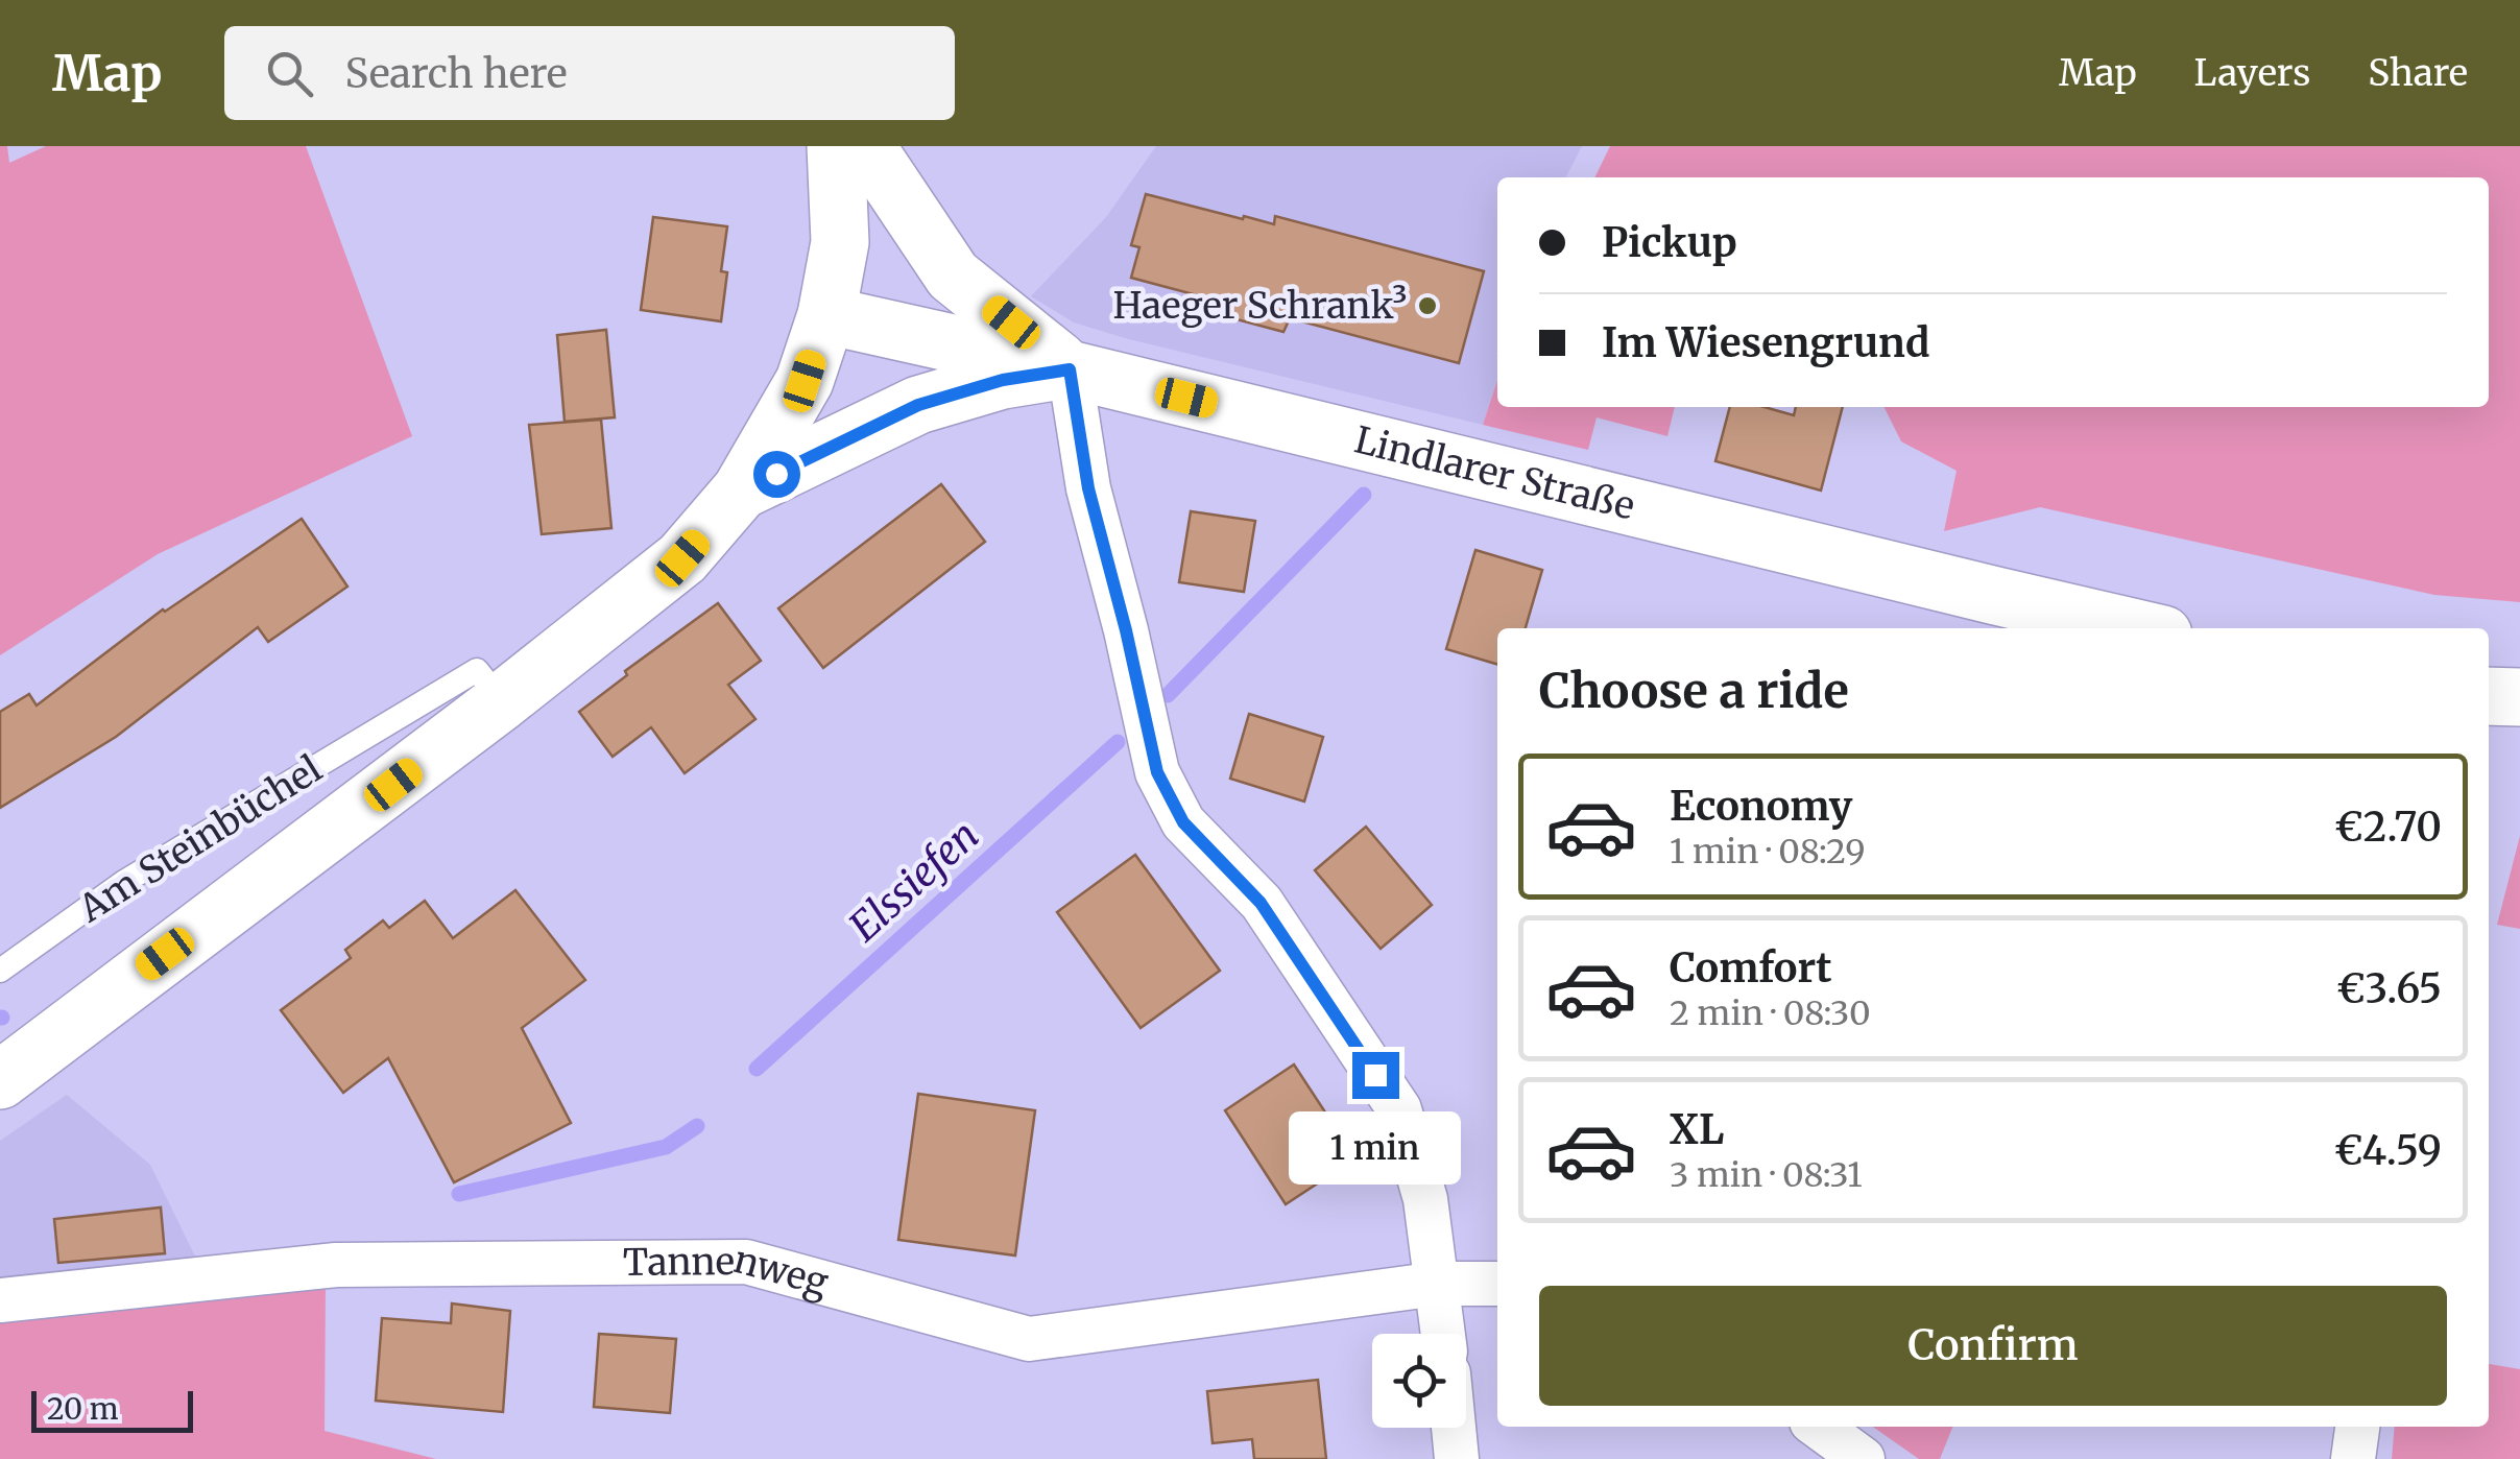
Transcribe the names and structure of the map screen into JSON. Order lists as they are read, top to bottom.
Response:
{
  "streets": {
    "main road": ["Lindlarer Straße"],
    "street": ["Tannenweg"],
    "lane": ["Am Steinbüchel"]
  },
  "water": ["Elssiefen"],
  "places": ["Haeger Schrank³"],
  "scale_bar": "20 m",
  "page": {
    "header": "Map",
    "search": "Search here",
    "nav": ["Map", "Layers", "Share"],
    "banner": ["Pickup", "Im Wiesengrund"],
    "heading": "Choose a ride",
    "list": [
      {
        "name": "Economy",
        "note": "1 min · 08:29",
        "value": "€2.70"
      },
      {
        "name": "Comfort",
        "note": "2 min · 08:30",
        "value": "€3.65"
      },
      {
        "name": "XL",
        "note": "3 min · 08:31",
        "value": "€4.59"
      }
    ],
    "bubble": "1 min",
    "buttons": "Confirm",
    "scale": "20 m"
  }
}
